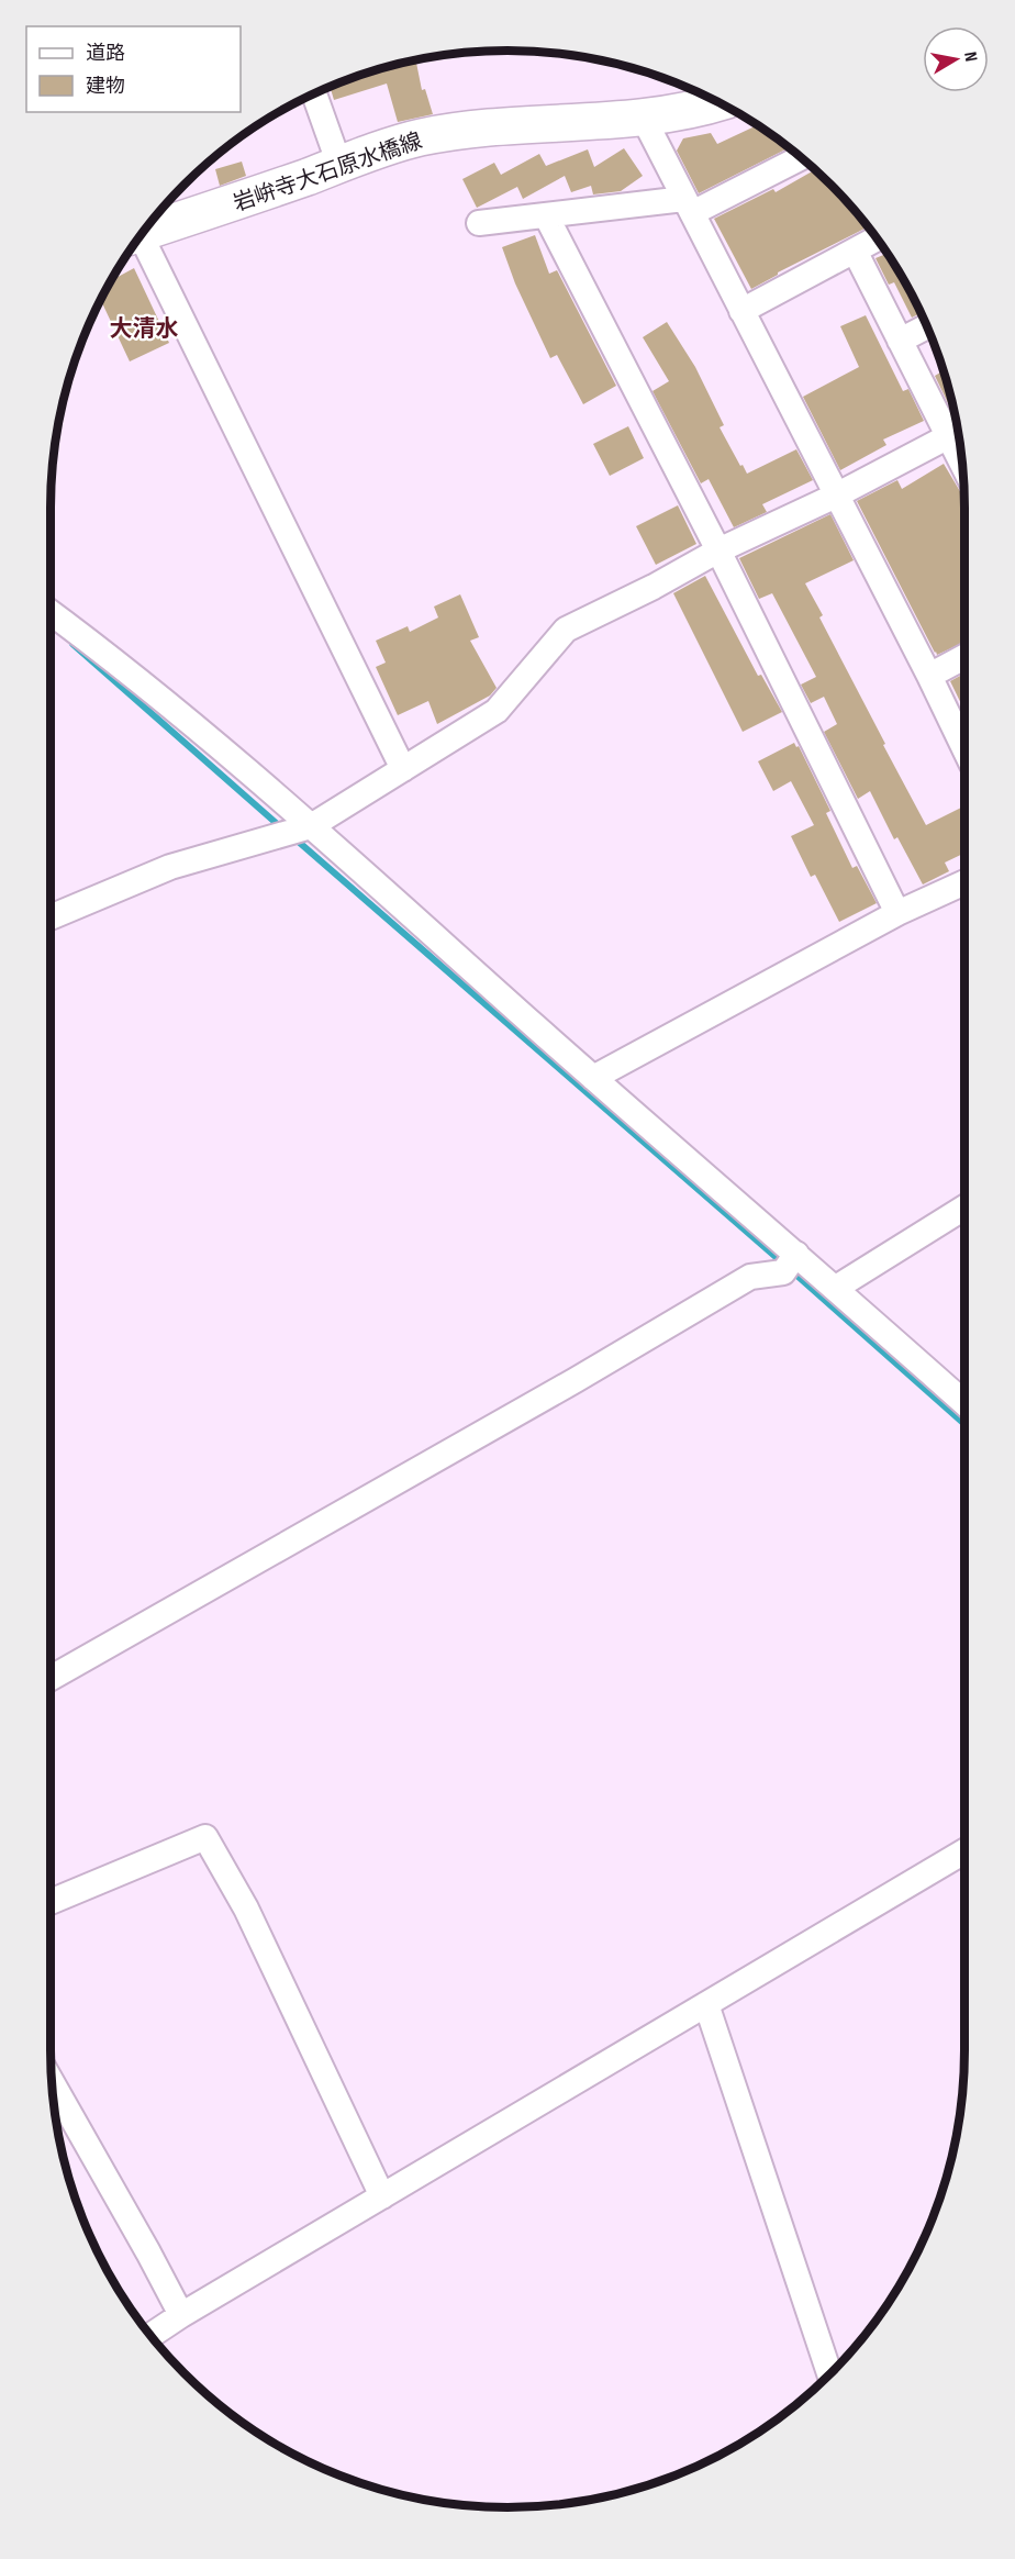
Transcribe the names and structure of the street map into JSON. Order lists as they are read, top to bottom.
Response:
{
  "streets": {
    "main road": ["岩峅寺大石原水橋線"]
  },
  "districts": ["大清水"],
  "legend": ["道路", "建物"],
  "north": "right"
}
